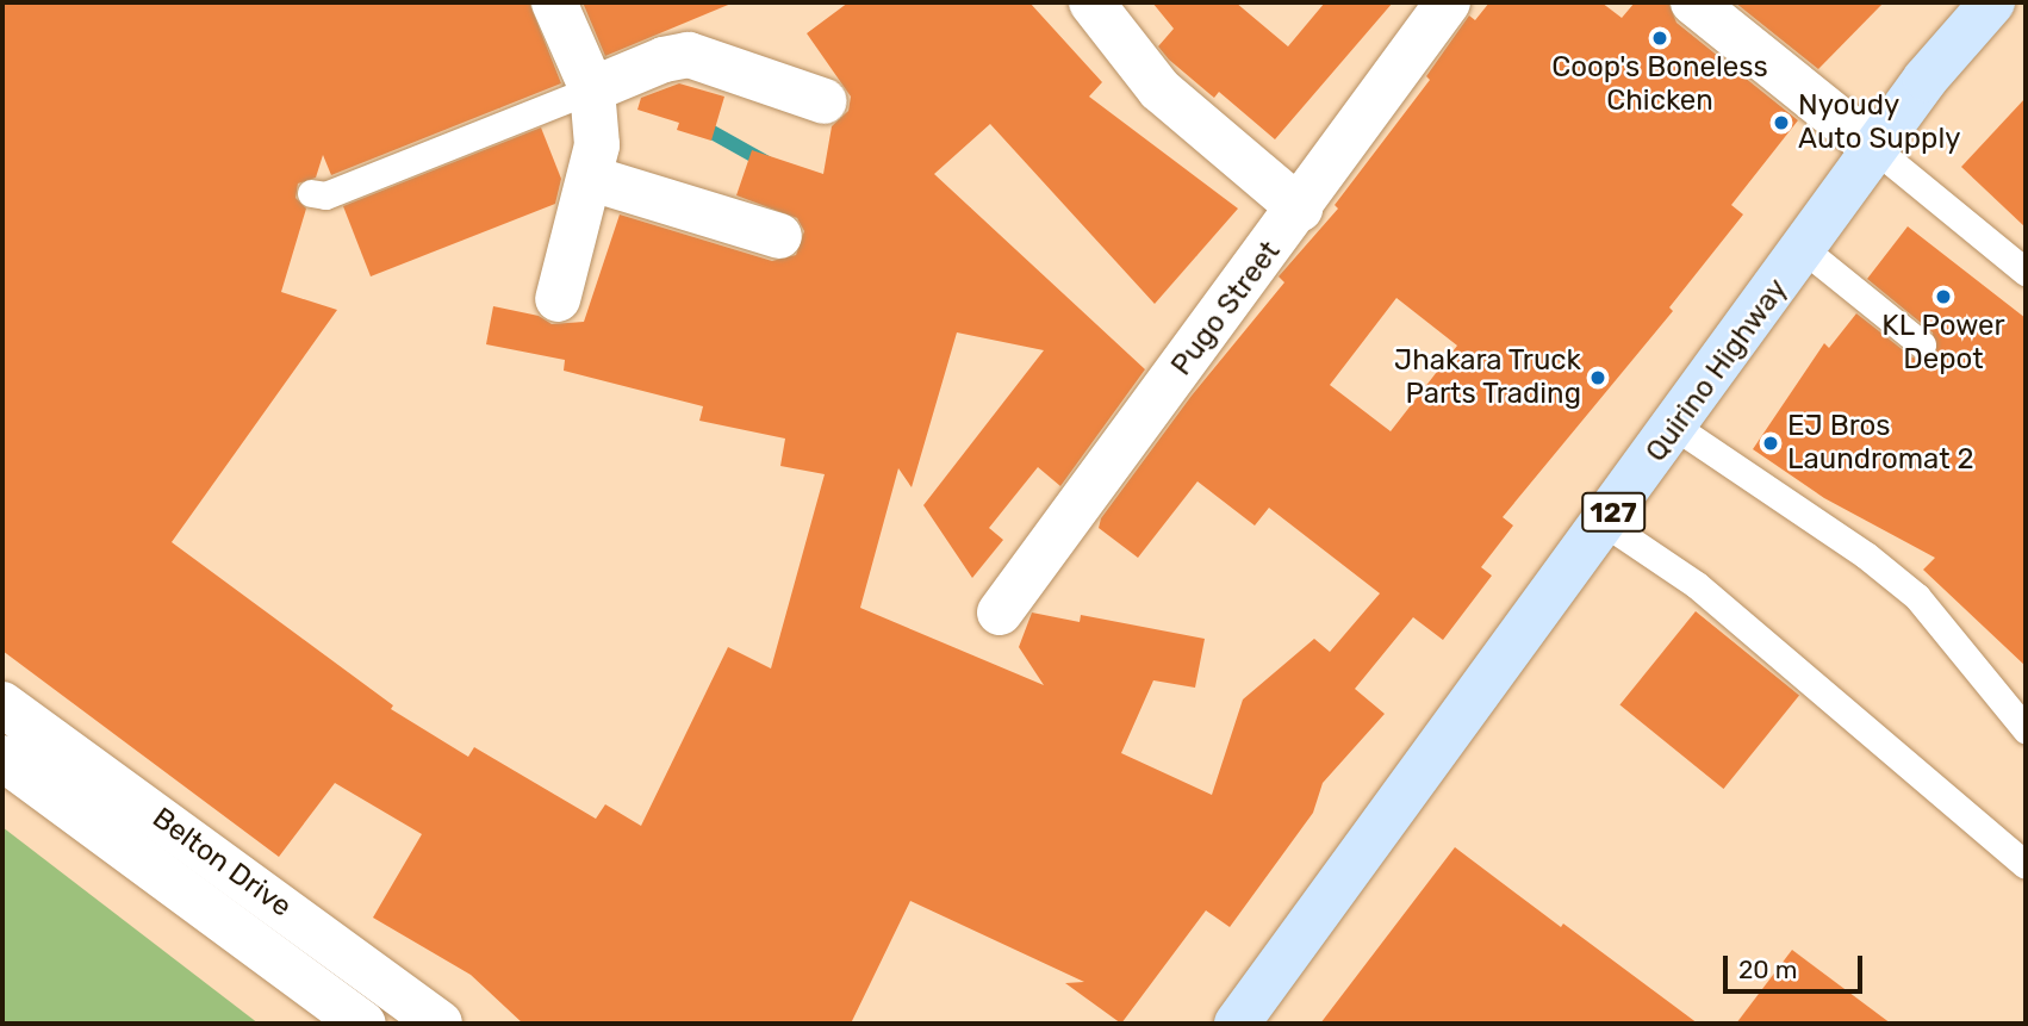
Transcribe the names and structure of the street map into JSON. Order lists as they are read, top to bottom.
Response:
{
  "streets": {
    "main road": ["Quirino Highway", "127"],
    "street": ["Pugo Street", "Belton Drive"]
  },
  "places": [
    "Coop's Boneless Chicken",
    "Nyoudy Auto Supply",
    "KL Power Depot",
    "Jhakara Truck Parts Trading",
    "EJ Bros Laundromat 2"
  ],
  "scale_bar": "20 m"
}
